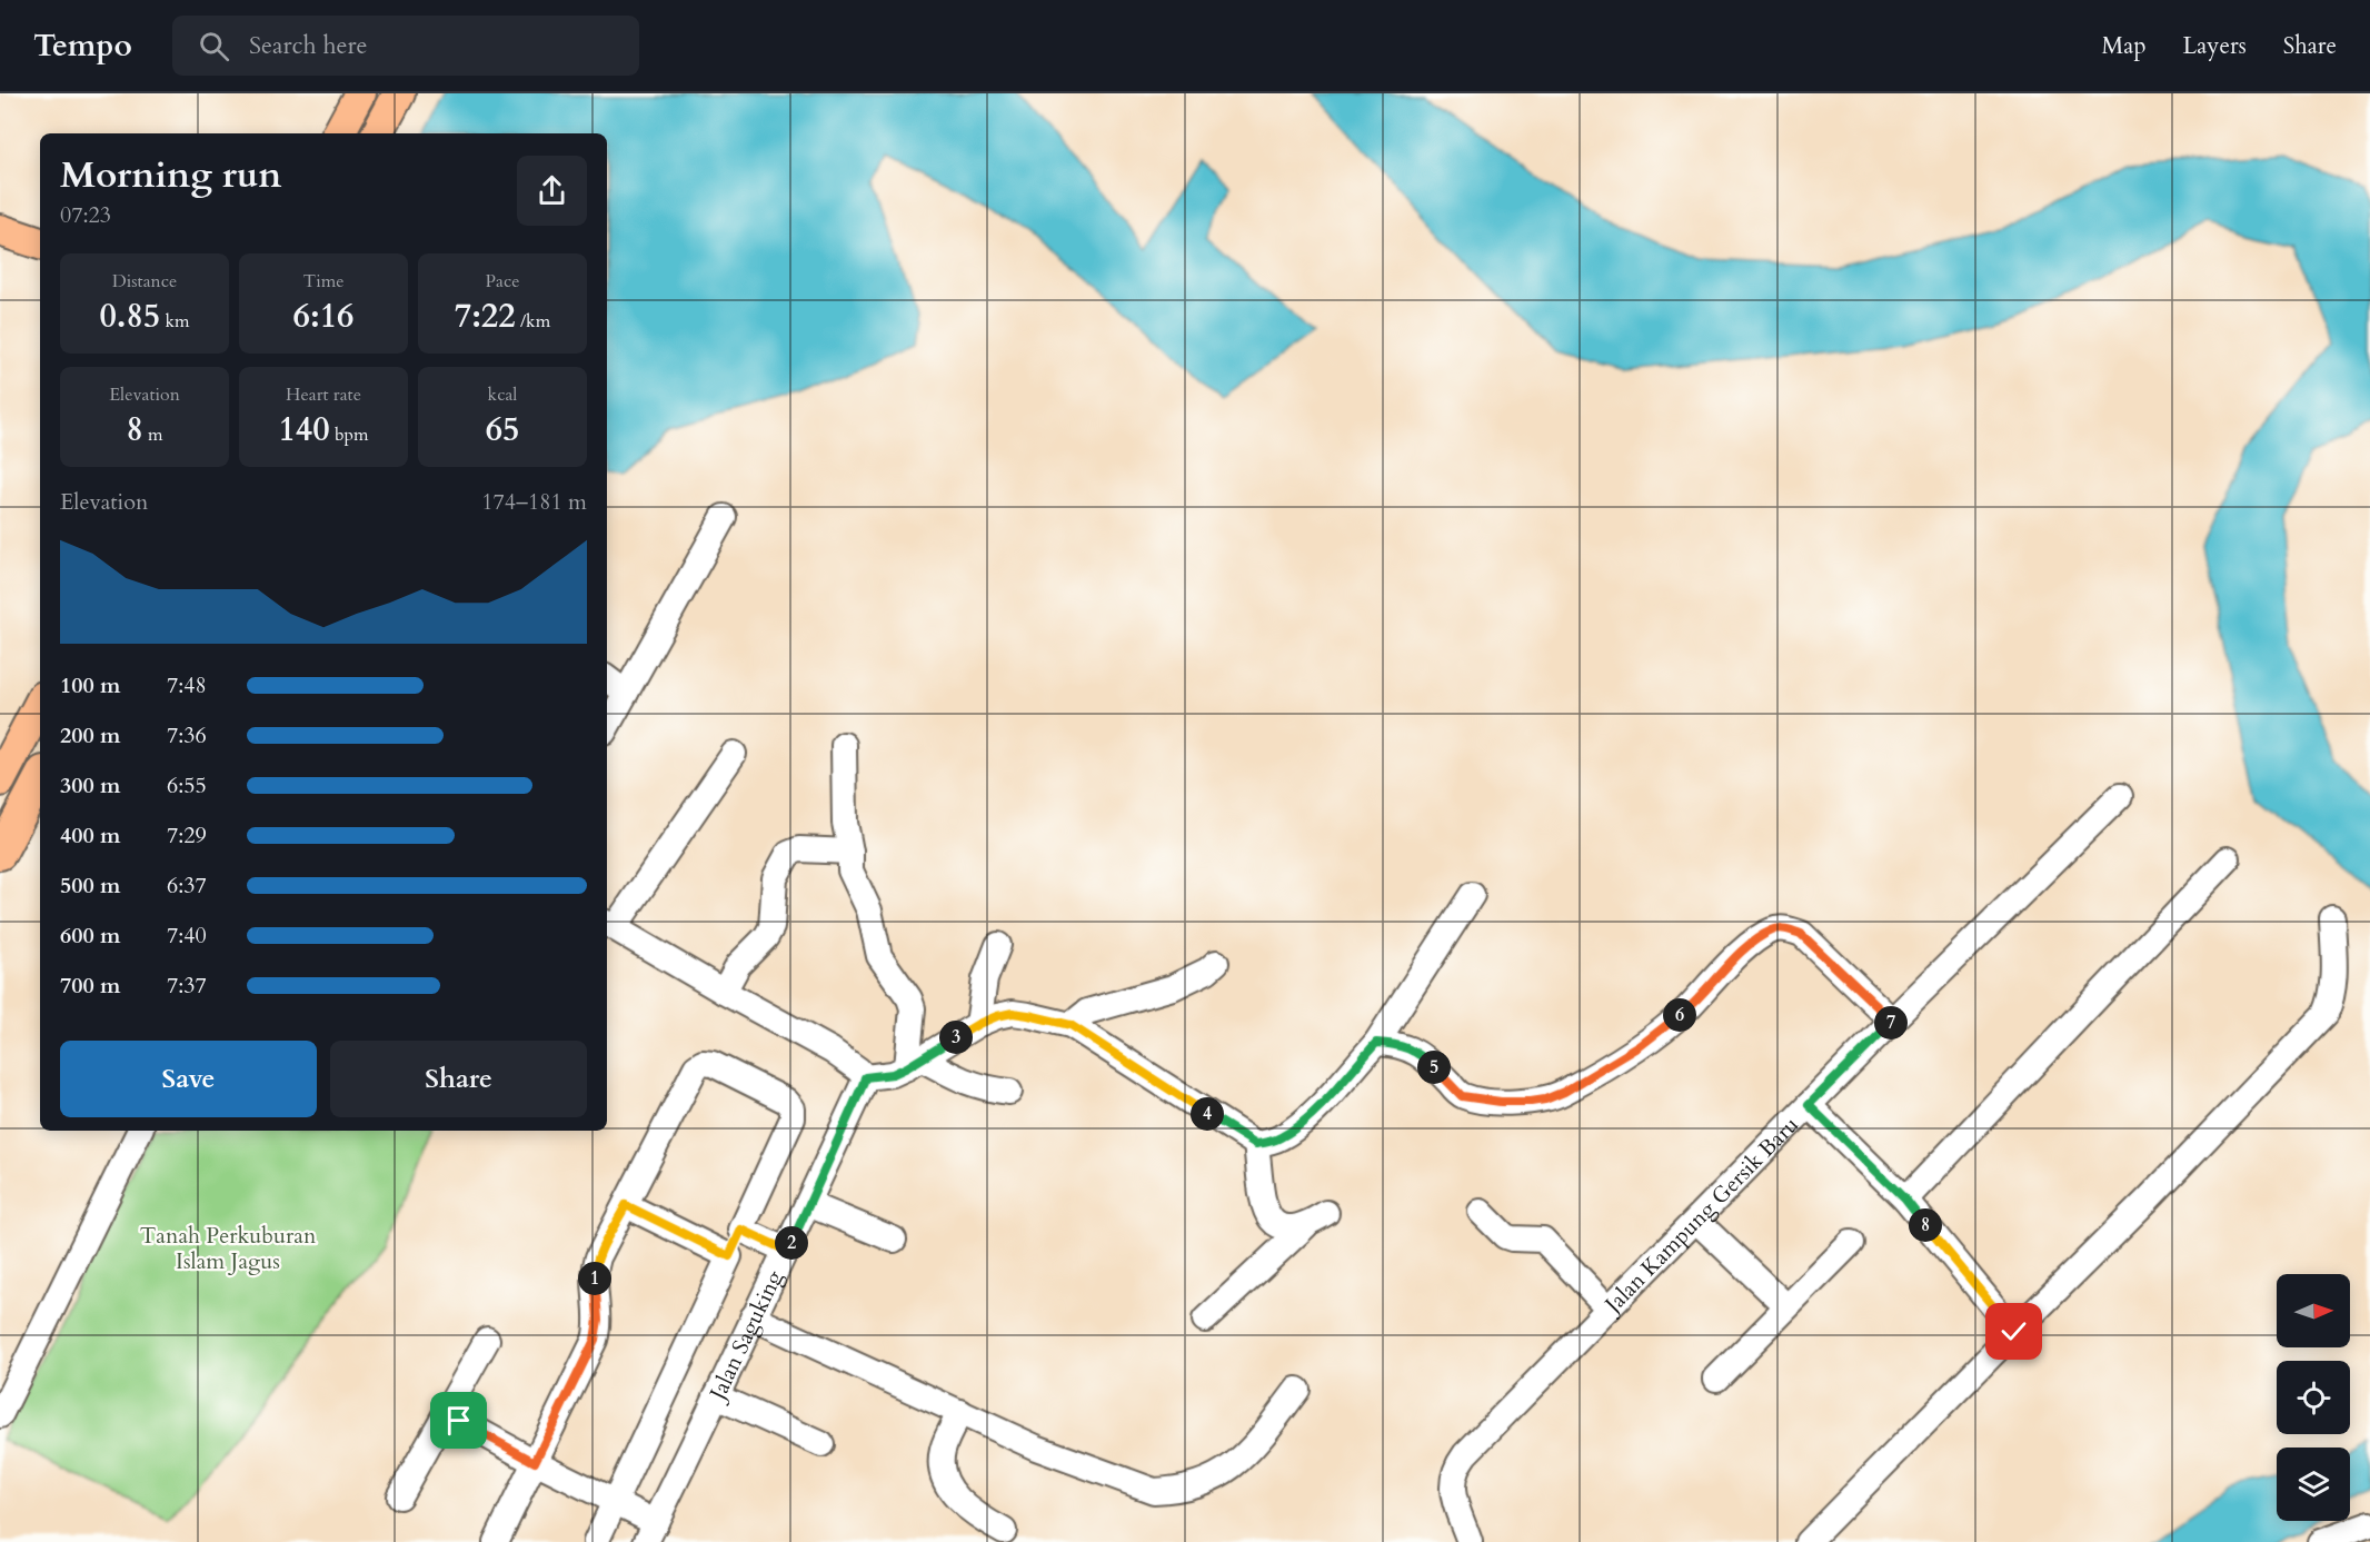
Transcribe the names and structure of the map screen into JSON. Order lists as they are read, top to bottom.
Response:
{
  "streets": {
    "street": ["Jalan Kampung Gersik Baru", "Jalan Saguking"]
  },
  "parks": ["Tanah Perkuburan Islam Jagus"],
  "north": "right",
  "page": {
    "header": "Tempo",
    "search": "Search here",
    "nav": ["Map", "Layers", "Share"],
    "heading": ["Morning run", "07:23"],
    "stats": [
      ["Distance", "0.85 km"],
      ["Time", "6:16"],
      ["Pace", "7:22 /km"],
      ["Elevation", "8 m"],
      ["Heart rate", "140 bpm"],
      ["kcal", "65"]
    ],
    "chart": ["Elevation", "174–181 m"],
    "list": [
      {
        "name": "100 m",
        "note": "7:48"
      },
      {
        "name": "200 m",
        "note": "7:36"
      },
      {
        "name": "300 m",
        "note": "6:55"
      },
      {
        "name": "400 m",
        "note": "7:29"
      },
      {
        "name": "500 m",
        "note": "6:37"
      },
      {
        "name": "600 m",
        "note": "7:40"
      },
      {
        "name": "700 m",
        "note": "7:37"
      }
    ],
    "pins": [
      "6",
      "7",
      "3",
      "5",
      "4",
      "8",
      "2",
      "1"
    ],
    "buttons": ["Save", "Share"]
  }
}
